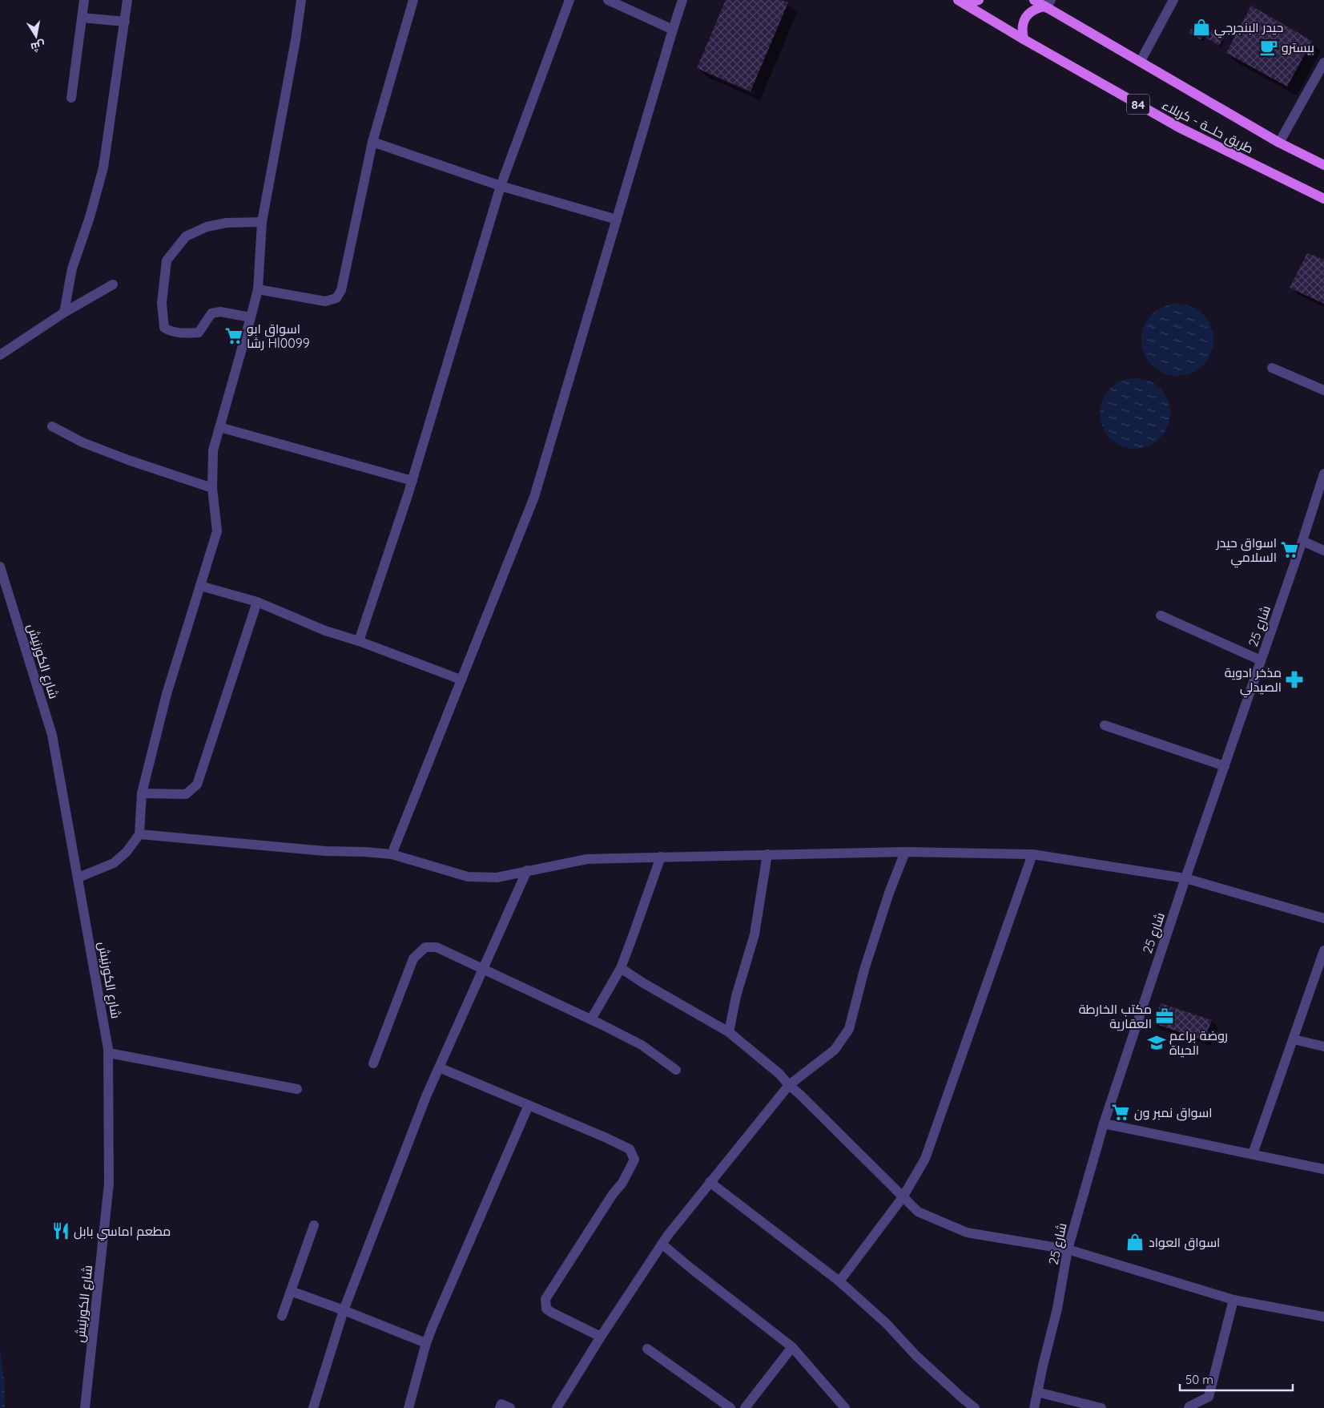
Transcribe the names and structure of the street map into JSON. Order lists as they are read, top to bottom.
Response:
{
  "streets": {
    "main road": ["84", "طريق حلــة - كربلاء"],
    "street": ["شارع 25", "شارع الكورنيش"]
  },
  "places": {
    "shop": ["حيدر البنجرجي", "اسواق العواد"],
    "cafe": ["بيسترو"],
    "supermarket": ["اسواق ابو رشا Hl0099", "اسواق حيدر السلامي", "اسواق نمبر ون"],
    "pharmacy": ["مذخر ادوية الصيدلي"],
    "office": ["مكتب الخارطة العقارية"],
    "school or university": ["روضة براعم الحياة"],
    "restaurant": ["مطعم اماسي بابل"]
  },
  "scale_bar": "50 m",
  "north": "bottom"
}
